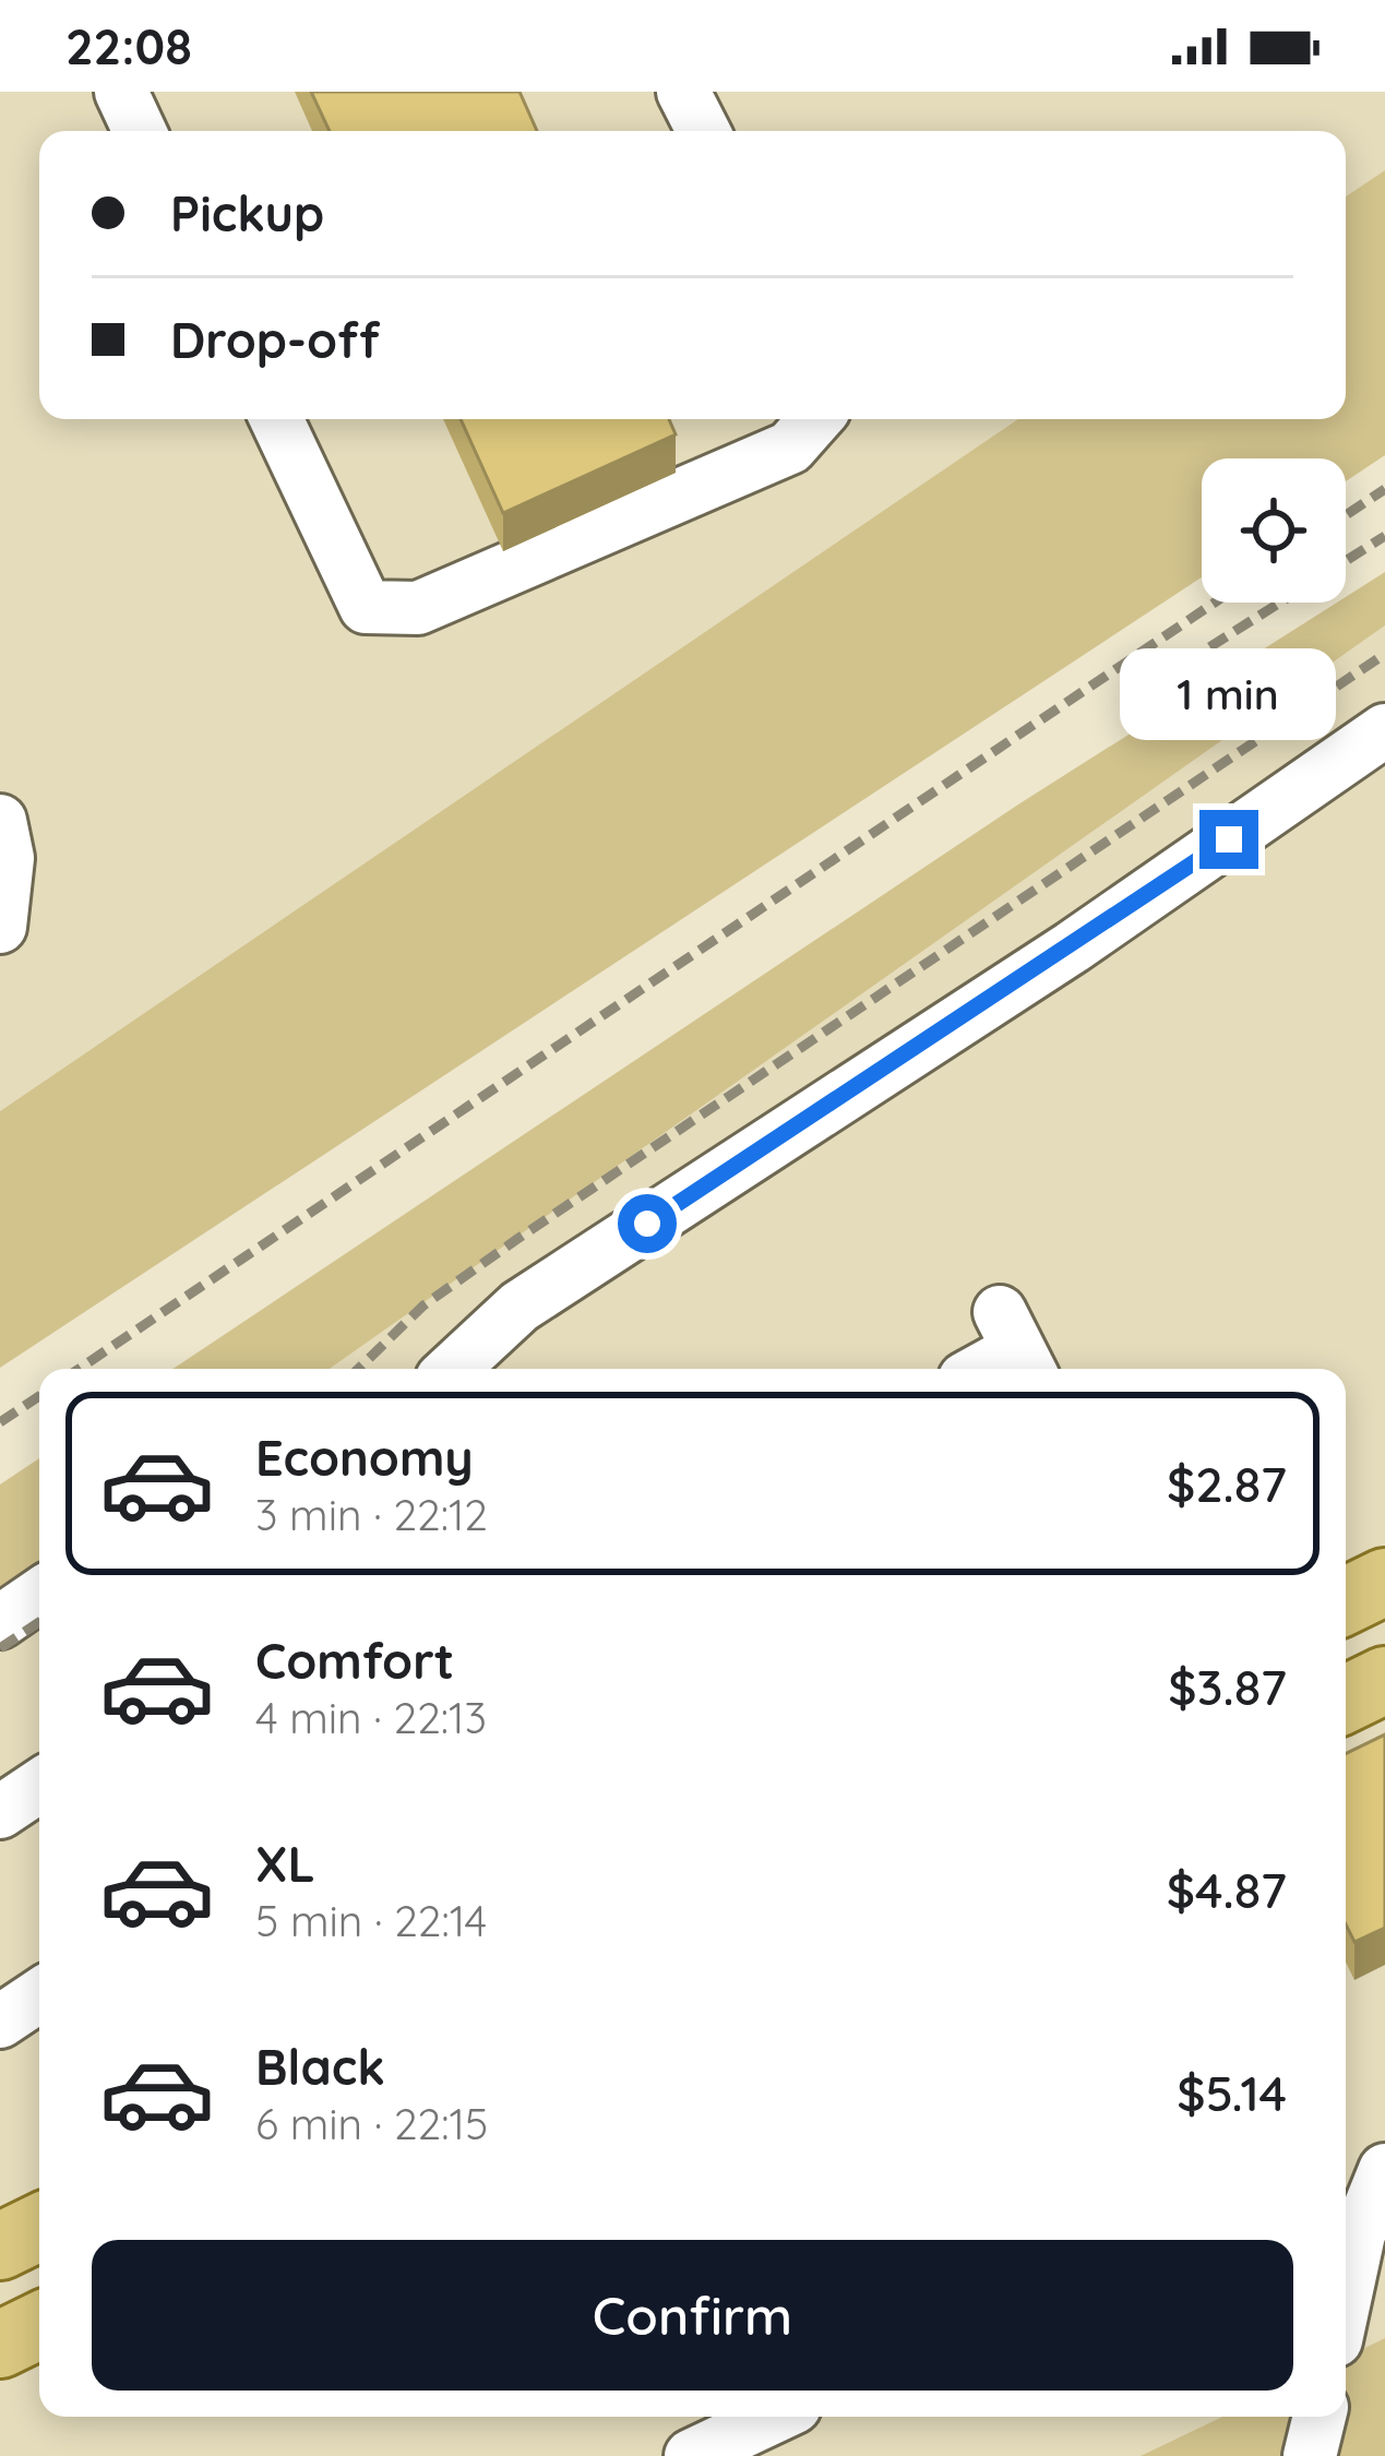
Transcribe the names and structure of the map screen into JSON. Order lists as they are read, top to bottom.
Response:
{
  "page": {
    "status": "22:08",
    "banner": ["Pickup", "Drop-off"],
    "bubble": "1 min",
    "list": [
      {
        "name": "Economy",
        "note": "3 min · 22:12",
        "value": "$2.87"
      },
      {
        "name": "Comfort",
        "note": "4 min · 22:13",
        "value": "$3.87"
      },
      {
        "name": "XL",
        "note": "5 min · 22:14",
        "value": "$4.87"
      },
      {
        "name": "Black",
        "note": "6 min · 22:15",
        "value": "$5.14"
      }
    ],
    "buttons": "Confirm"
  }
}
